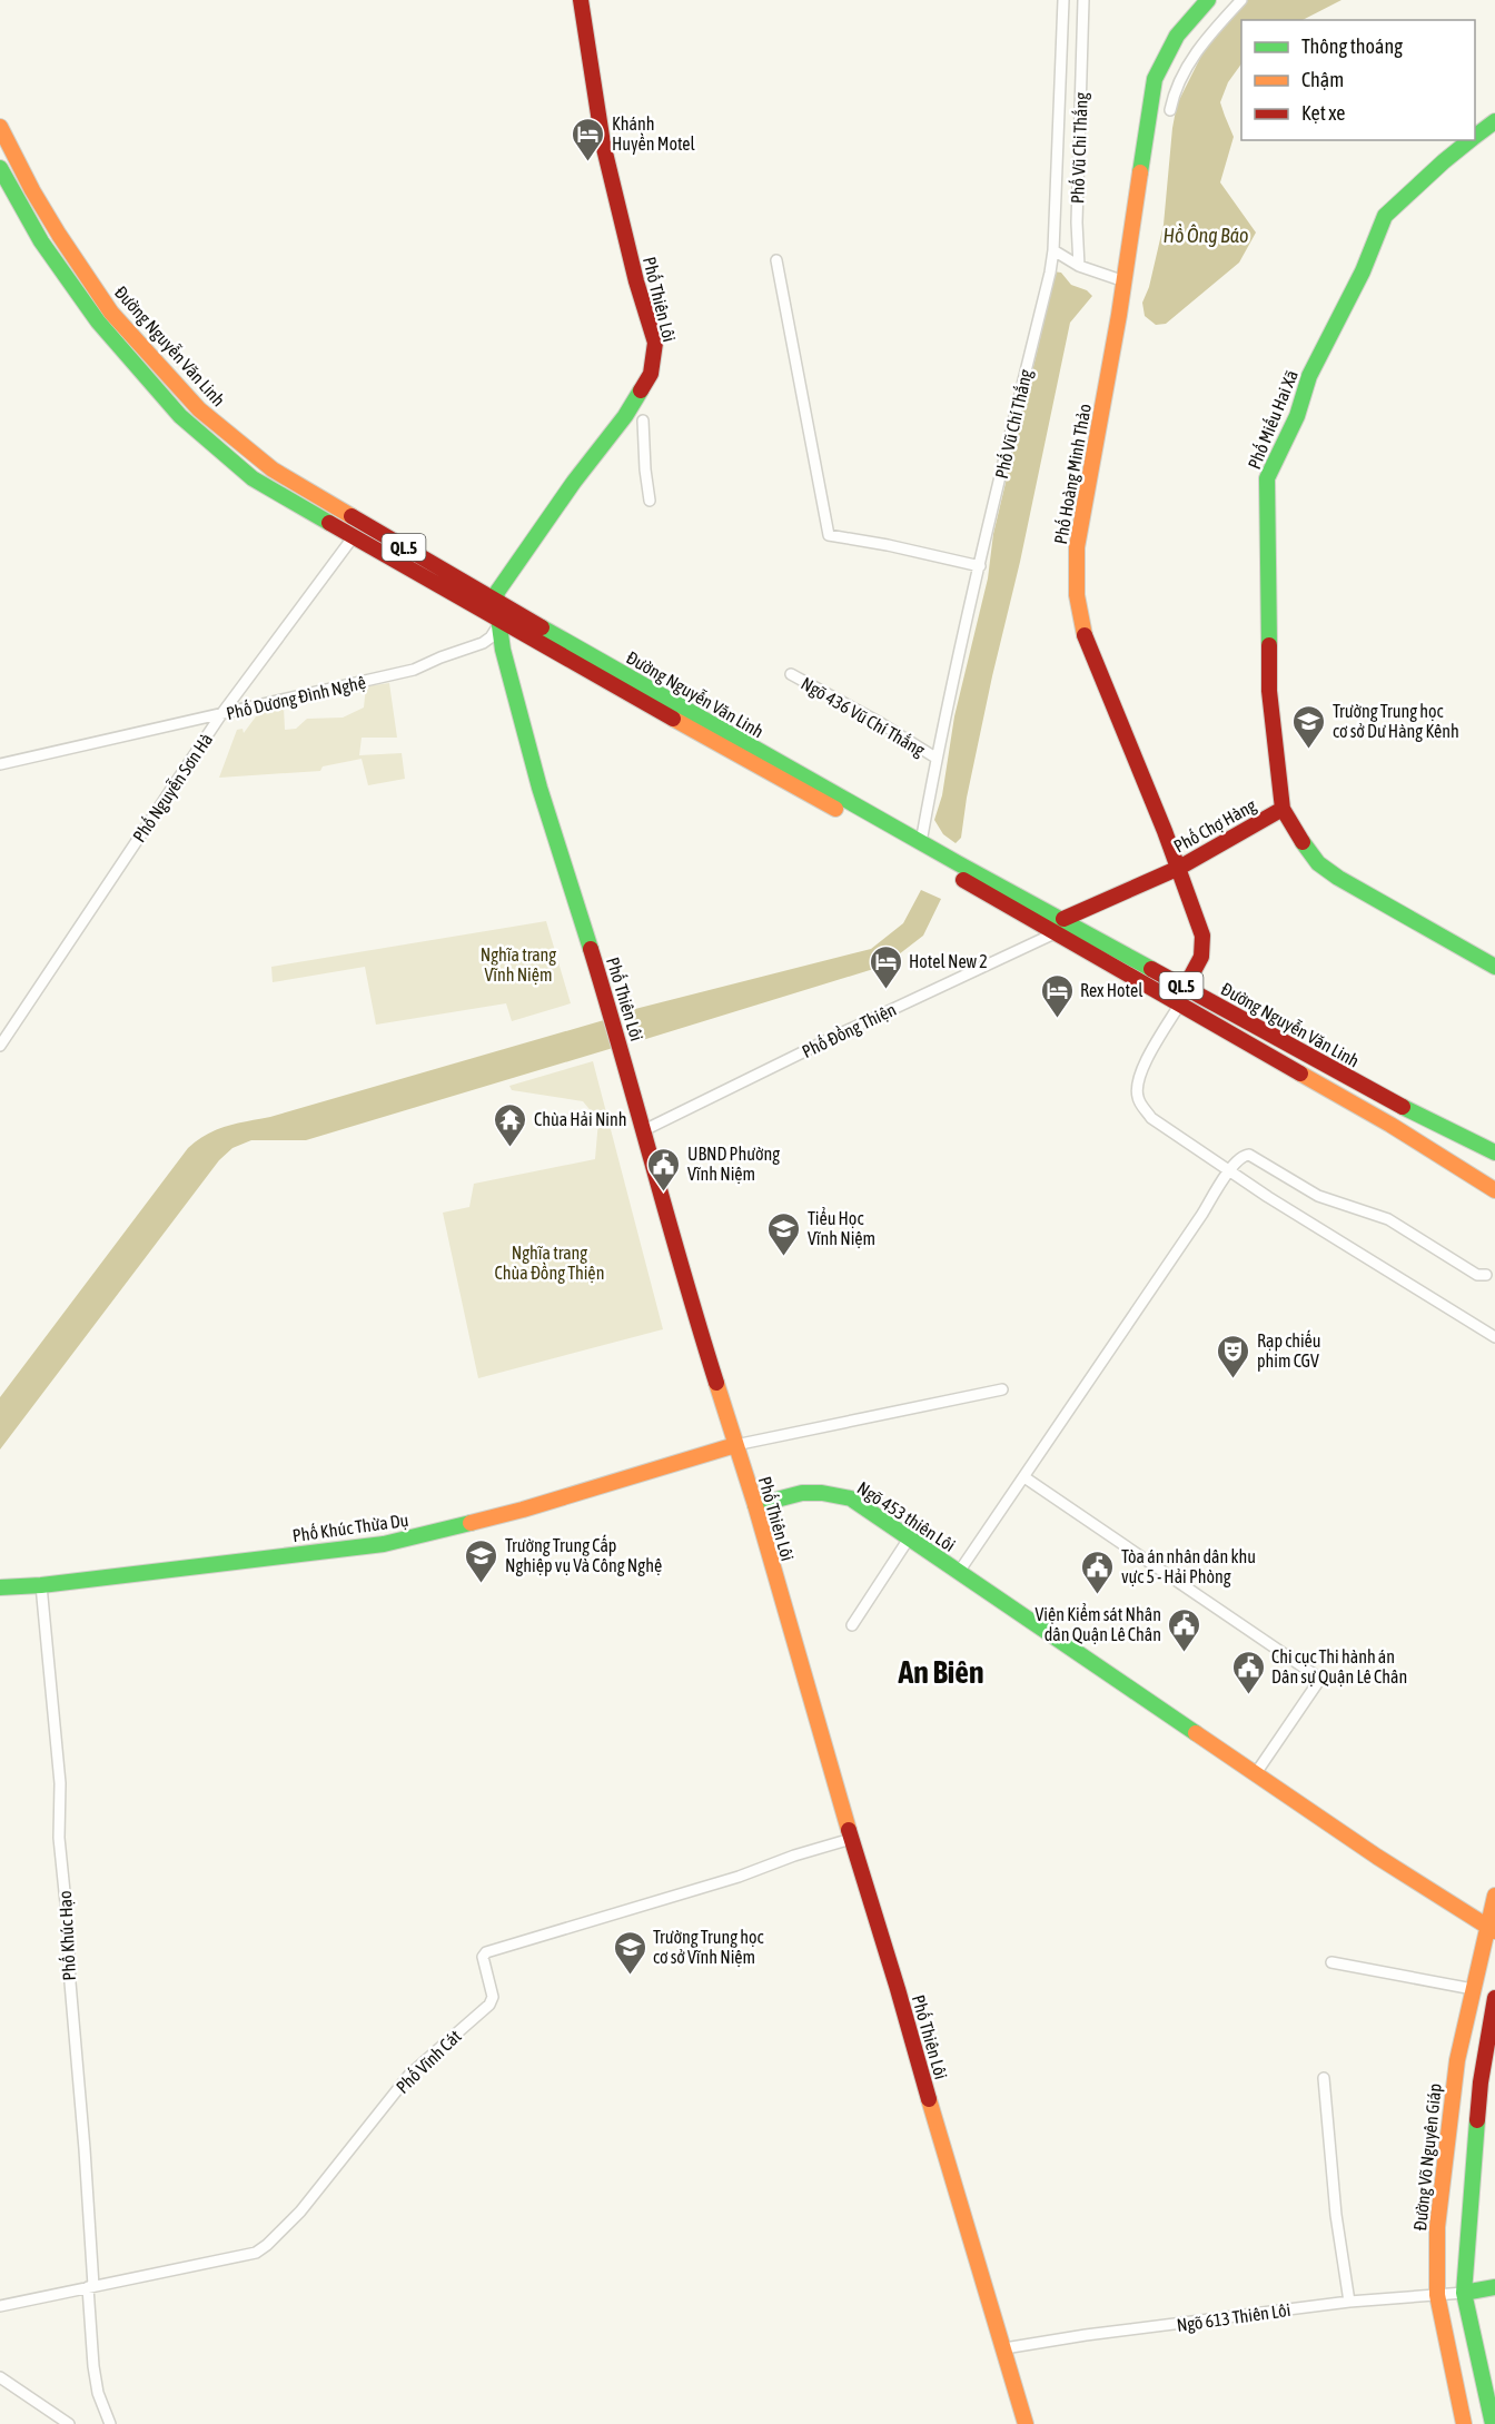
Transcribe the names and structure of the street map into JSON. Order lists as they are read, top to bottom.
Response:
{
  "streets": {
    "main road": [
      "Phố Thiên Lôi",
      "Đường Nguyễn Văn Linh",
      "Phố Miếu Hai Xã",
      "Phố Hoàng Minh Thảo",
      "QL.5",
      "Phố Chợ Hàng",
      "Ngõ 453 thiên Lôi",
      "Phố Khúc Thừa Dụ",
      "Đường Võ Nguyên Giáp"
    ],
    "street": [
      "Phố Vũ Chi Thắng",
      "Phố Vũ Chí Thắng",
      "Phố Dương Đình Nghệ",
      "Ngõ 436 Vũ Chí Thắng",
      "Phố Nguyễn Sơn Hà",
      "Phố Đồng Thiện",
      "Phố Khúc Hạo",
      "Phố Vĩnh Cát",
      "Ngõ 613 Thiên Lôi"
    ]
  },
  "crossings": [
    ["Phố Thiên Lôi", "Đường Nguyễn Văn Linh"],
    ["Phố Thiên Lôi", "Phố Dương Đình Nghệ"],
    ["Phố Thiên Lôi", "Phố Đồng Thiện"],
    ["Phố Thiên Lôi", "Ngõ 453 thiên Lôi"],
    ["Phố Thiên Lôi", "Phố Khúc Thừa Dụ"],
    ["Phố Thiên Lôi", "Phố Vĩnh Cát"],
    ["Phố Thiên Lôi", "Ngõ 613 Thiên Lôi"],
    ["Đường Nguyễn Văn Linh", "Phố Vũ Chí Thắng"],
    ["Đường Nguyễn Văn Linh", "Phố Hoàng Minh Thảo"],
    ["Đường Nguyễn Văn Linh", "QL.5"],
    ["Đường Nguyễn Văn Linh", "Phố Dương Đình Nghệ"],
    ["Đường Nguyễn Văn Linh", "Phố Nguyễn Sơn Hà"],
    ["Đường Nguyễn Văn Linh", "Phố Chợ Hàng"],
    ["Đường Nguyễn Văn Linh", "Phố Đồng Thiện"],
    ["Phố Miếu Hai Xã", "Phố Chợ Hàng"],
    ["Phố Vũ Chí Thắng", "Ngõ 436 Vũ Chí Thắng"],
    ["Phố Hoàng Minh Thảo", "Phố Chợ Hàng"],
    ["Phố Dương Đình Nghệ", "Phố Nguyễn Sơn Hà"],
    ["Ngõ 453 thiên Lôi", "Đường Võ Nguyên Giáp"],
    ["Phố Khúc Thừa Dụ", "Phố Khúc Hạo"],
    ["Phố Khúc Hạo", "Phố Vĩnh Cát"],
    ["Đường Võ Nguyên Giáp", "Ngõ 613 Thiên Lôi"]
  ],
  "districts": ["An Biên"],
  "water": ["Hồ Ông Báo"],
  "parks": ["Nghĩa trang Vĩnh Niệm", "Nghĩa trang Chùa Đồng Thiện"],
  "places": {
    "hotel": ["Khánh Huyền Motel", "Hotel New 2", "Rex Hotel"],
    "school or university": [
      "Trường Trung học cơ sở Dư Hàng Kênh",
      "Tiểu Học Vĩnh Niệm",
      "Trường Trung Cấp Nghiệp vụ Và Công Nghệ",
      "Trường Trung học cơ sở Vĩnh Niệm"
    ],
    "temple": ["Chùa Hải Ninh"],
    "public building": [
      "UBND Phường Vĩnh Niệm",
      "Tòa án nhân dân khu vực 5 - Hải Phòng",
      "Viện Kiểm sát Nhân dân Quận Lê Chân",
      "Chi cục Thi hành án Dân sự Quận Lê Chân"
    ],
    "theatre": ["Rạp chiếu phim CGV"]
  },
  "legend": ["Thông thoáng", "Chậm", "Kẹt xe"]
}
